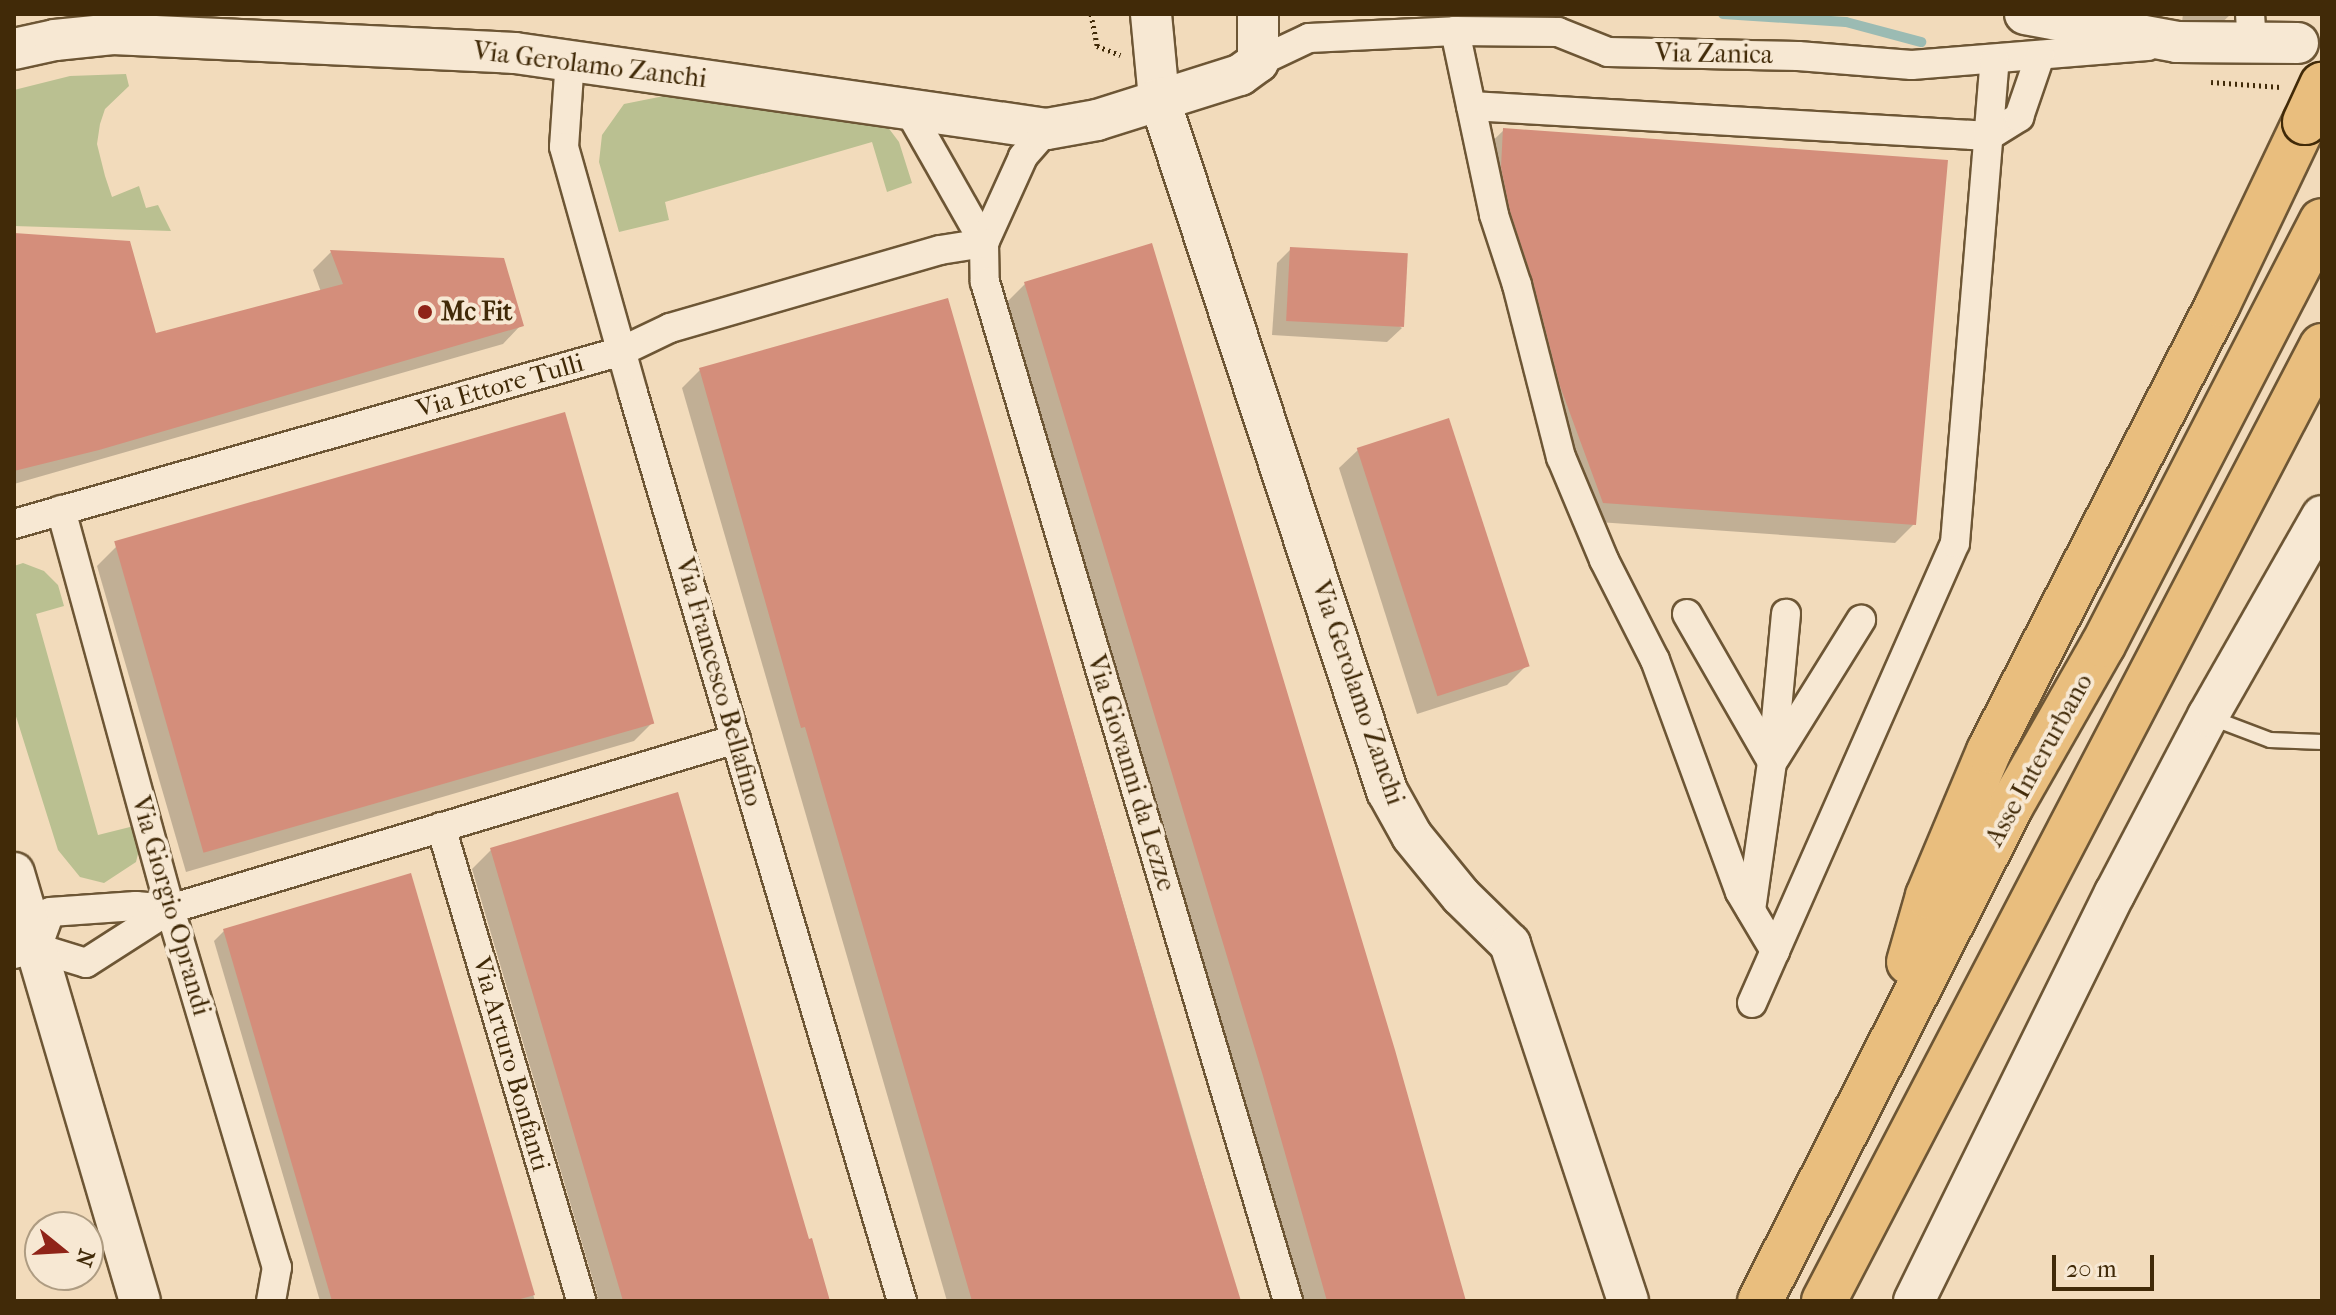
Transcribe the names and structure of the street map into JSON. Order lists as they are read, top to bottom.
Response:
{
  "streets": {
    "highway": ["Asse Interurbano"],
    "street": [
      "Via Zanica",
      "Via Gerolamo Zanchi",
      "Via Ettore Tulli",
      "Via Francesco Bellafino",
      "Via Giovanni da Lezze",
      "Via Giorgio Oprandi",
      "Via Arturo Bonfanti"
    ]
  },
  "crossings": [
    ["Via Zanica", "Via Gerolamo Zanchi"],
    ["Via Gerolamo Zanchi", "Via Francesco Bellafino"],
    ["Via Gerolamo Zanchi", "Via Giovanni da Lezze"],
    ["Via Ettore Tulli", "Via Francesco Bellafino"],
    ["Via Ettore Tulli", "Via Giovanni da Lezze"],
    ["Via Ettore Tulli", "Via Giorgio Oprandi"]
  ],
  "places": ["Mc Fit"],
  "scale_bar": "20 m",
  "north": "right"
}
